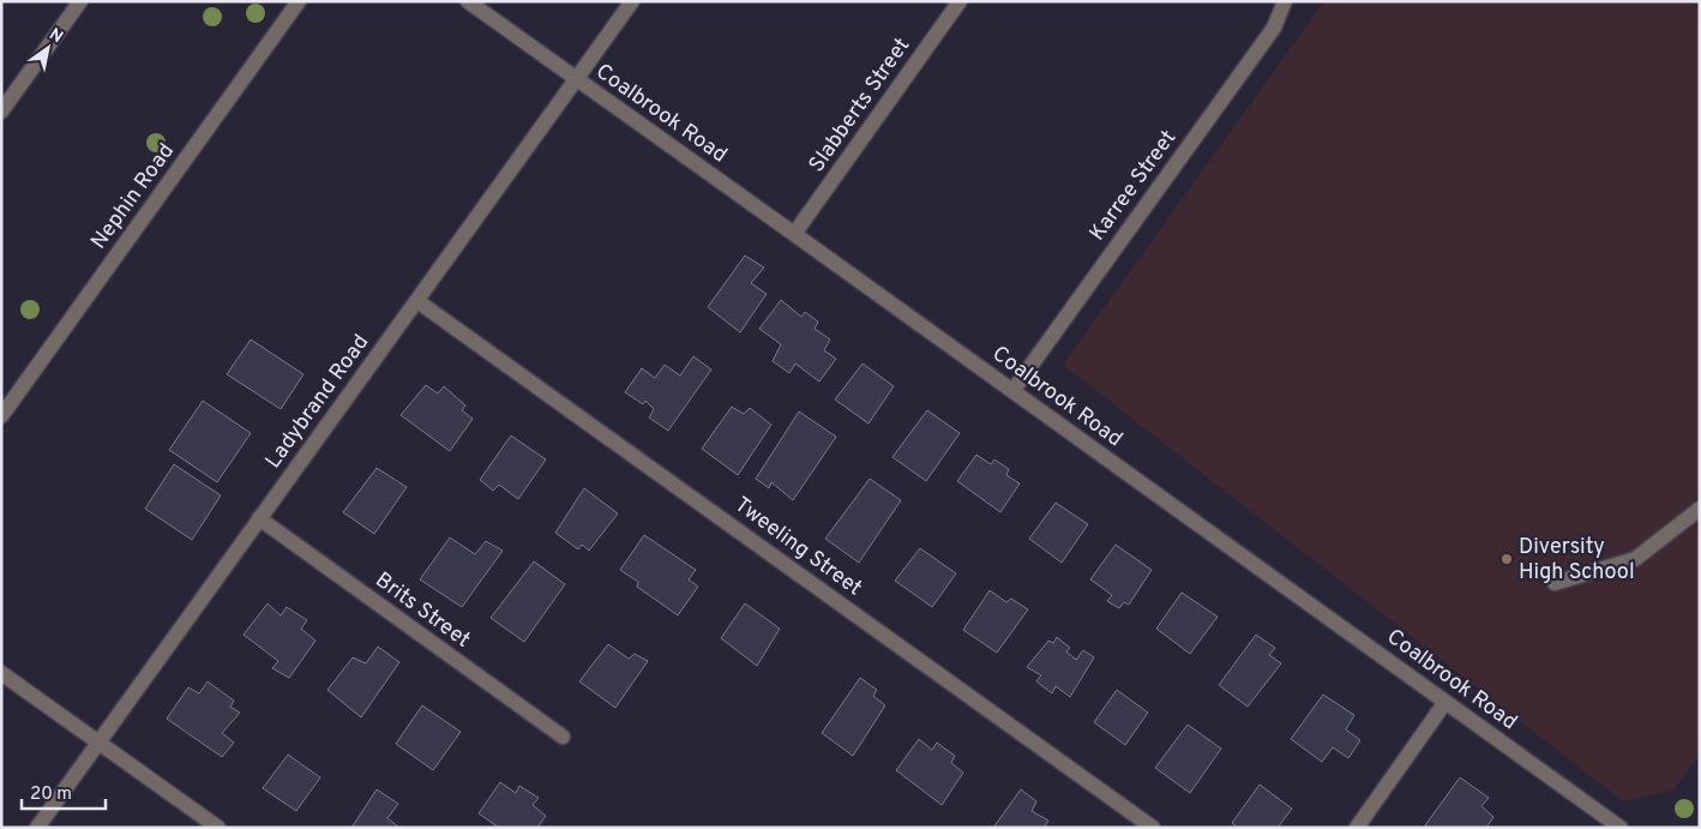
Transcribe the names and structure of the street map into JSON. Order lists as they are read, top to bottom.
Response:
{
  "streets": {
    "street": [
      "Slabberts Street",
      "Coalbrook Road",
      "Karree Street",
      "Nephin Road",
      "Ladybrand Road",
      "Tweeling Street",
      "Brits Street"
    ]
  },
  "crossings": [
    ["Slabberts Street", "Coalbrook Road"],
    ["Coalbrook Road", "Karree Street"],
    ["Coalbrook Road", "Ladybrand Road"],
    ["Ladybrand Road", "Tweeling Street"],
    ["Ladybrand Road", "Brits Street"]
  ],
  "places": ["Diversity High School"],
  "scale_bar": "20 m",
  "north": "top right"
}
